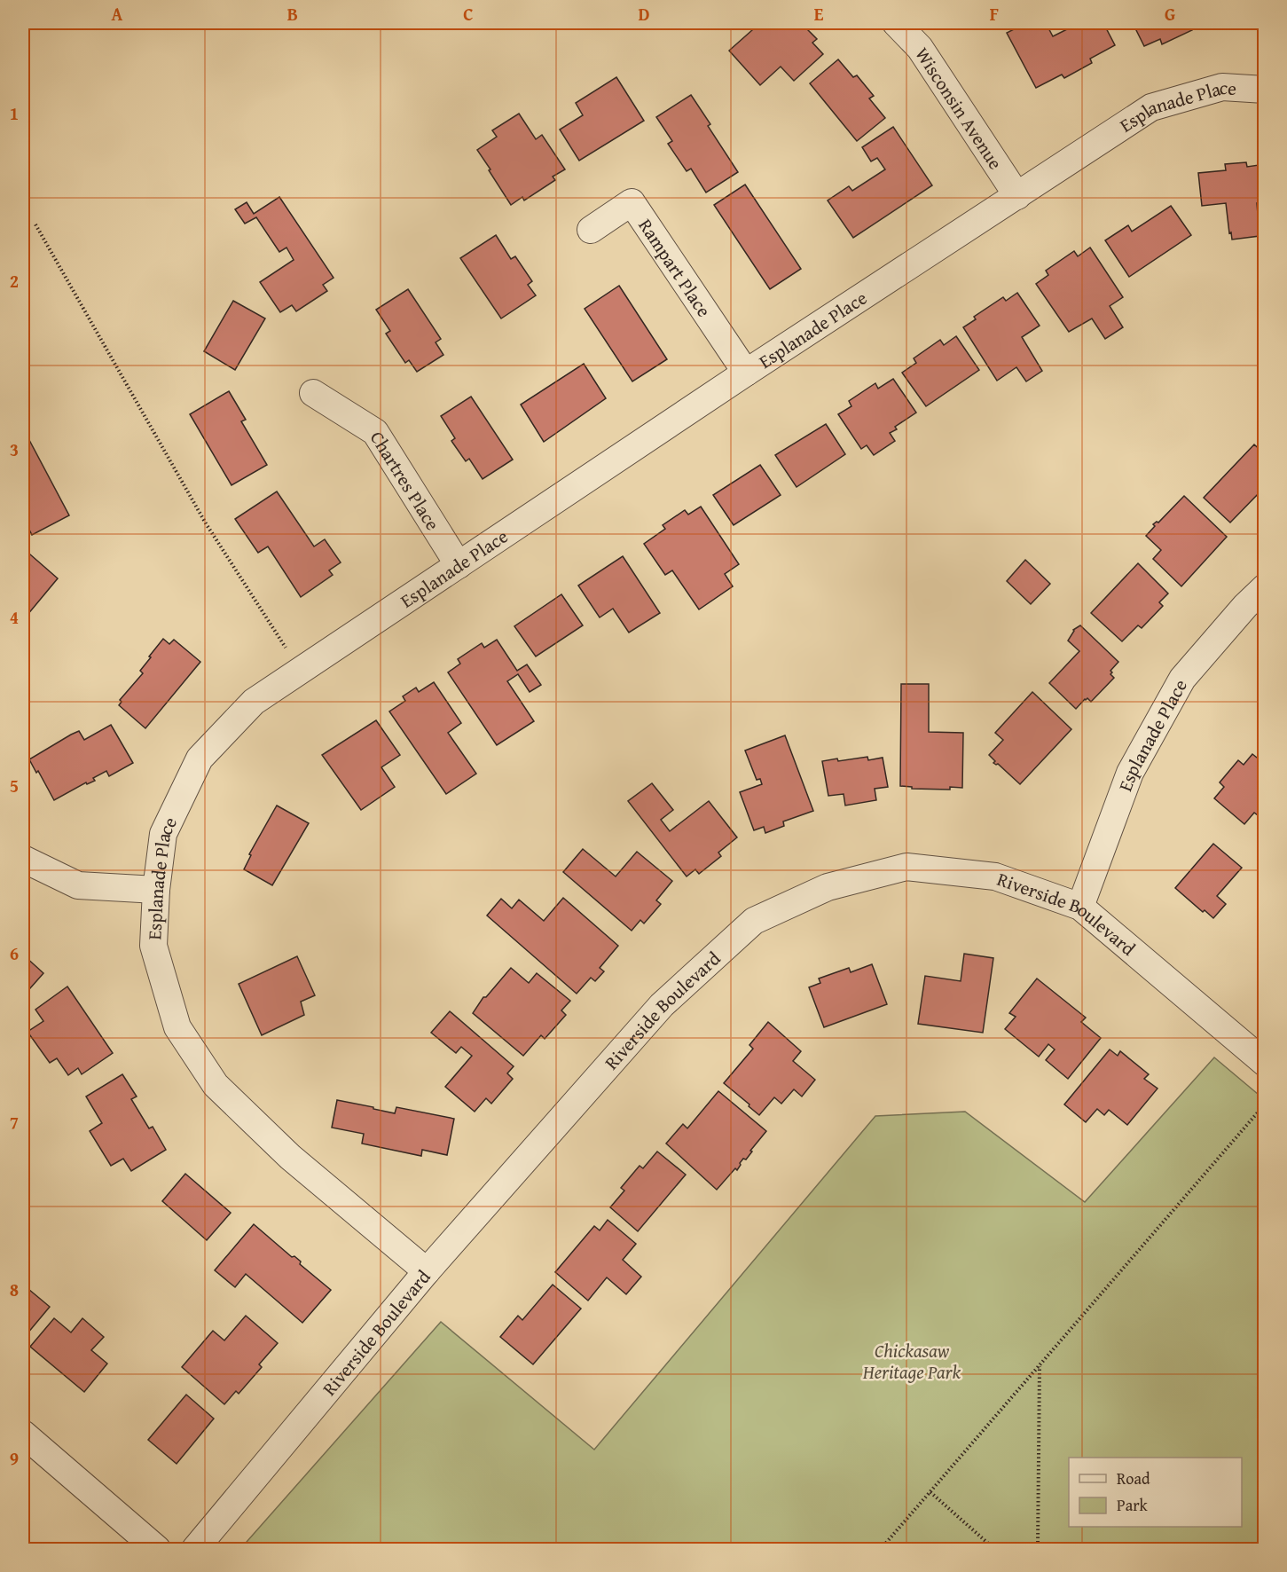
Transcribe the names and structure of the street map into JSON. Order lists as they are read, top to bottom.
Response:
{
  "streets": {
    "street": [
      "Wisconsin Avenue",
      "Esplanade Place",
      "Rampart Place",
      "Chartres Place",
      "Riverside Boulevard"
    ]
  },
  "crossings": [
    ["Wisconsin Avenue", "Esplanade Place"],
    ["Esplanade Place", "Rampart Place"],
    ["Esplanade Place", "Chartres Place"],
    ["Esplanade Place", "Riverside Boulevard"]
  ],
  "parks": ["Chickasaw Heritage Park"],
  "legend": ["Road", "Park"],
  "grid": {
    "columns": [
      "A",
      "B",
      "C",
      "D",
      "E",
      "F",
      "G"
    ],
    "rows": [
      "1",
      "2",
      "3",
      "4",
      "5",
      "6",
      "7",
      "8",
      "9"
    ]
  }
}
